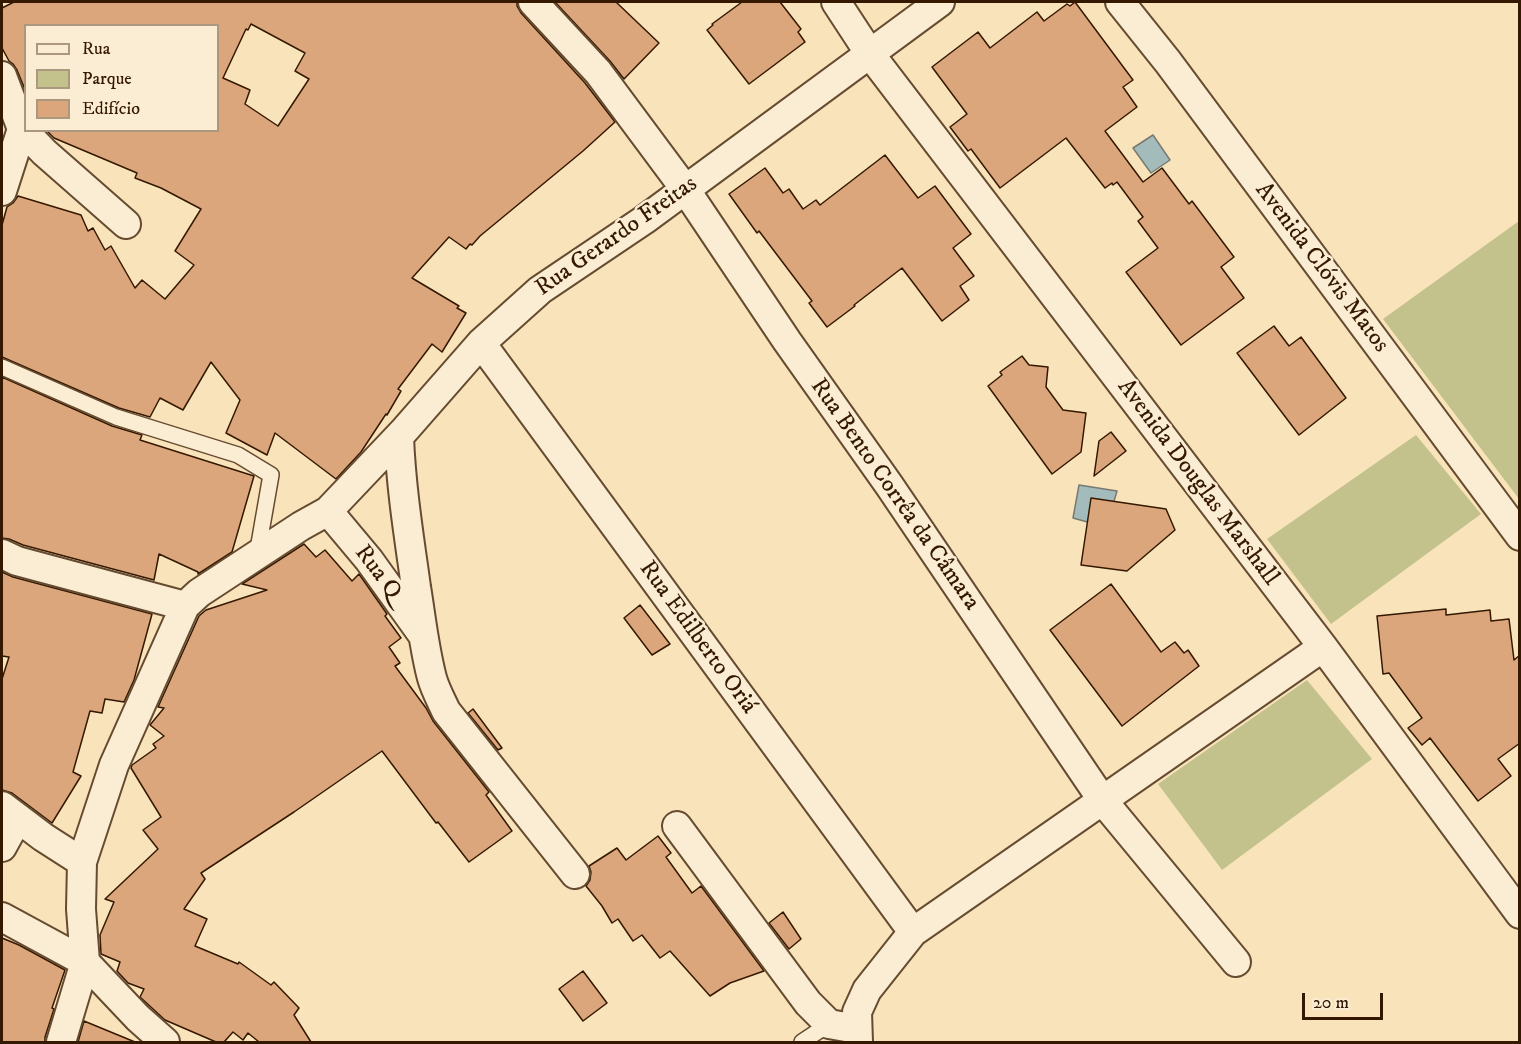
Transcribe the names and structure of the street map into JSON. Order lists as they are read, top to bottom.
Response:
{
  "streets": {
    "street": [
      "Rua Gerardo Freitas",
      "Avenida Clóvis Matos",
      "Avenida Douglas Marshall",
      "Rua Bento Corrêa da Câmara",
      "Rua Q",
      "Rua Edilberto Oriá"
    ]
  },
  "crossings": [
    ["Rua Gerardo Freitas", "Avenida Douglas Marshall"],
    ["Rua Gerardo Freitas", "Rua Bento Corrêa da Câmara"],
    ["Rua Gerardo Freitas", "Rua Q"],
    ["Rua Gerardo Freitas", "Rua Edilberto Oriá"]
  ],
  "legend": ["Rua", "Parque", "Edifício"],
  "scale_bar": "20 m"
}
